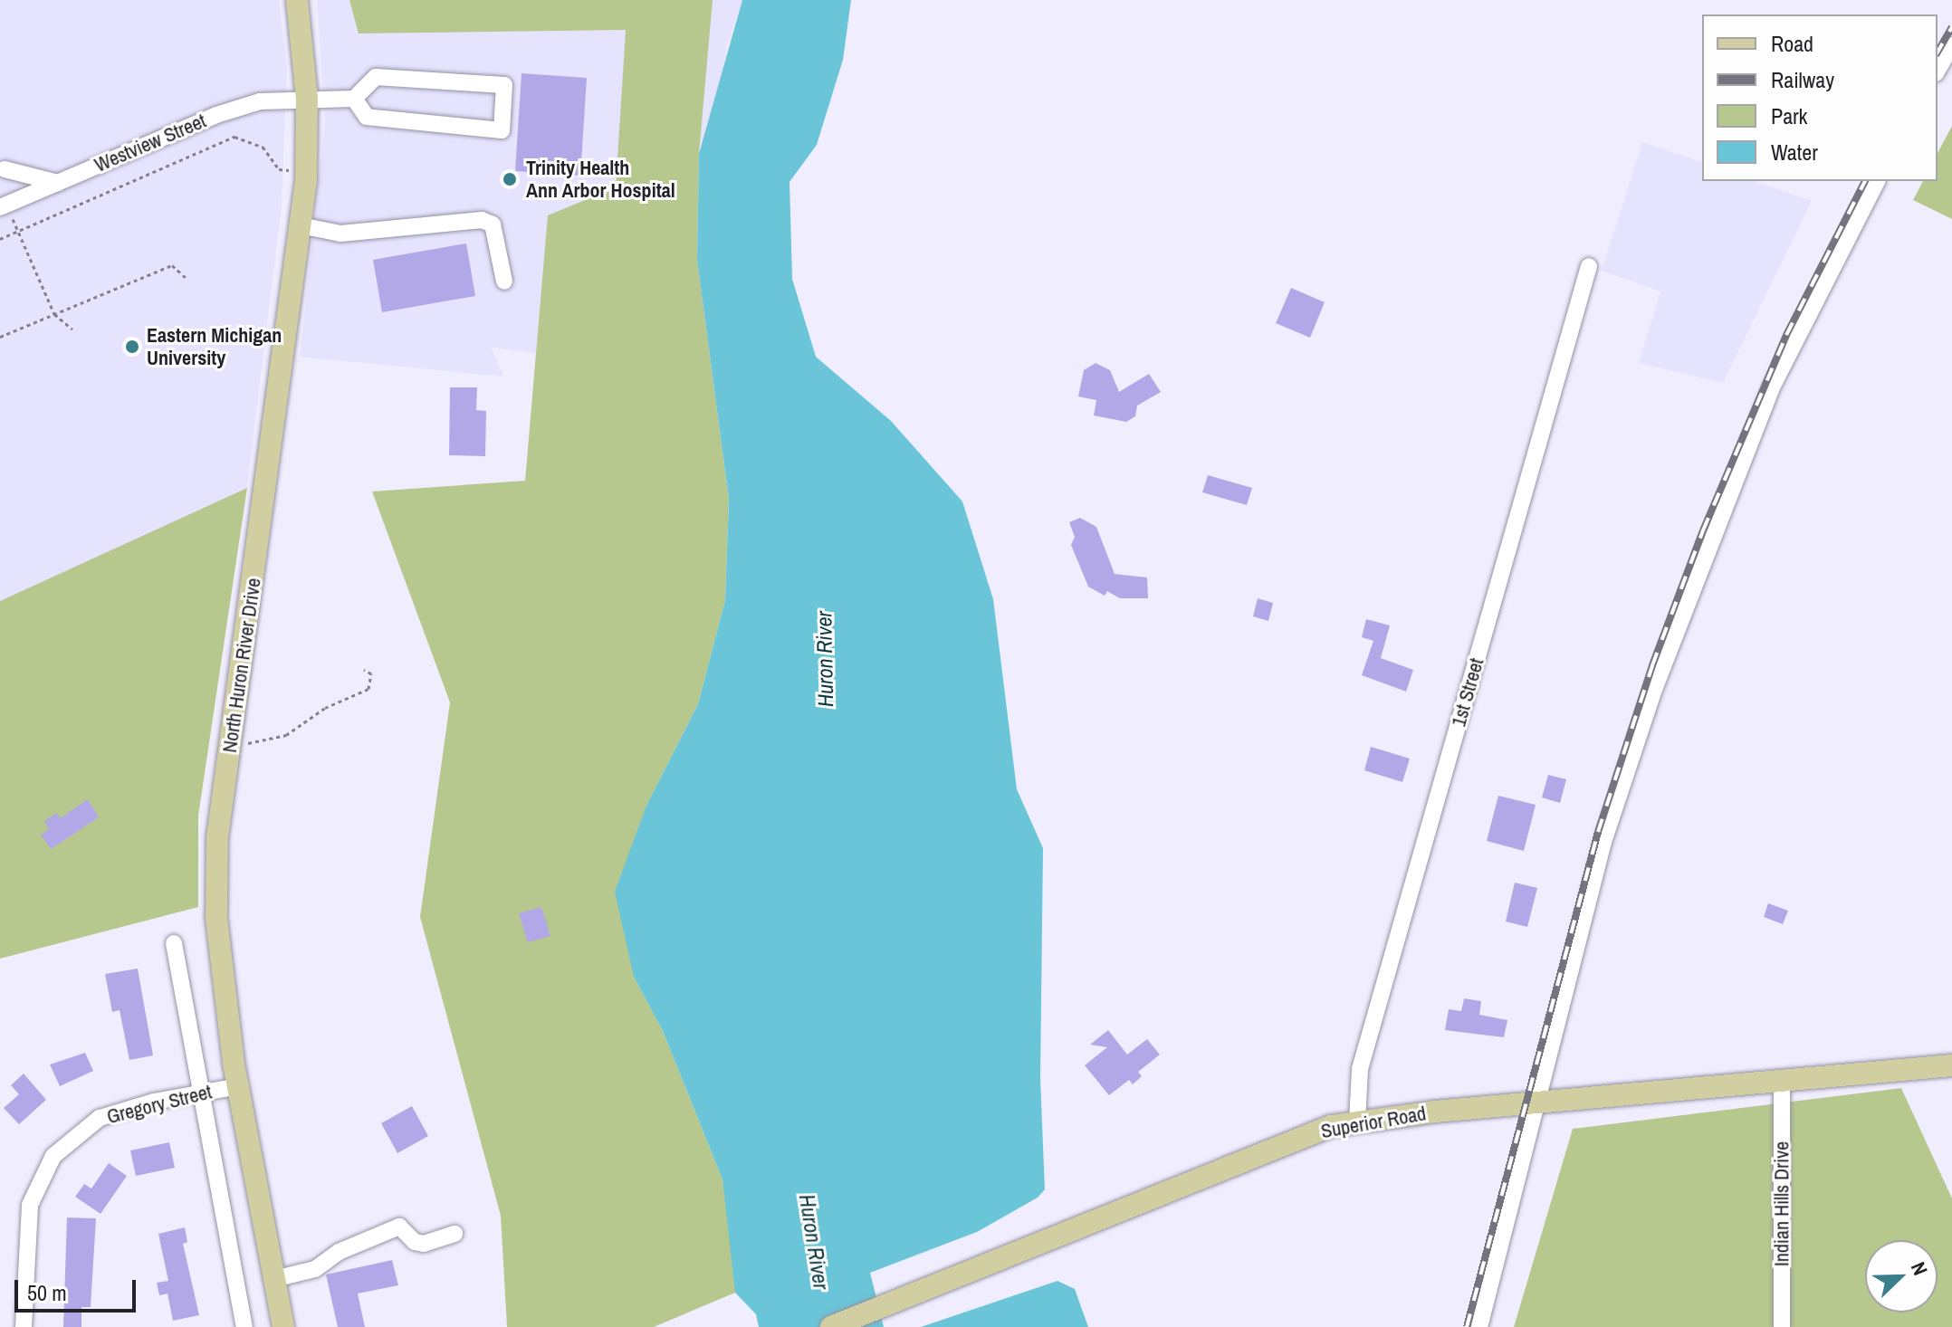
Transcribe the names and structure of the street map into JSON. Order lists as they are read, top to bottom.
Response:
{
  "streets": {
    "main road": ["North Huron River Drive", "Superior Road"],
    "street": [
      "Westview Street",
      "1st Street",
      "Gregory Street",
      "Indian Hills Drive"
    ]
  },
  "crossings": [
    ["Westview Street", "North Huron River Drive"],
    ["North Huron River Drive", "Gregory Street"],
    ["1st Street", "Superior Road"],
    ["Superior Road", "Indian Hills Drive"]
  ],
  "water": ["Huron River"],
  "places": ["Trinity Health Ann Arbor Hospital", "Eastern Michigan University"],
  "legend": [
    "Road",
    "Railway",
    "Park",
    "Water"
  ],
  "scale_bar": "50 m",
  "north": "top right"
}
